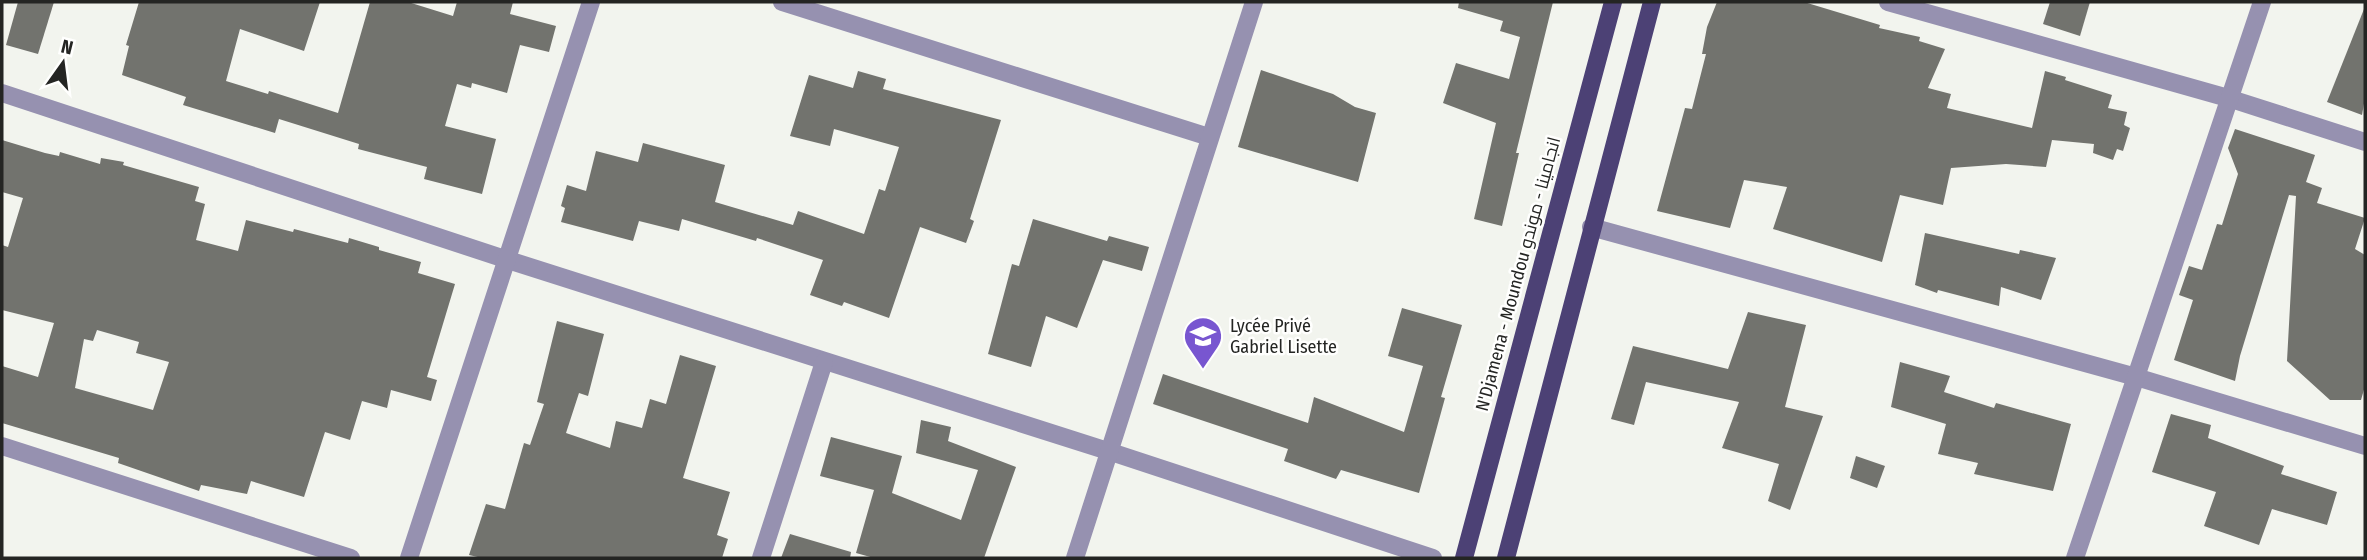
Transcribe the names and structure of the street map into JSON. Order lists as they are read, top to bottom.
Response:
{
  "streets": {
    "main road": ["N'Djamena - Moundou انجامينا - موندو"]
  },
  "places": {
    "school or university": ["Lycée Privé Gabriel Lisette"]
  },
  "north": "top"
}
